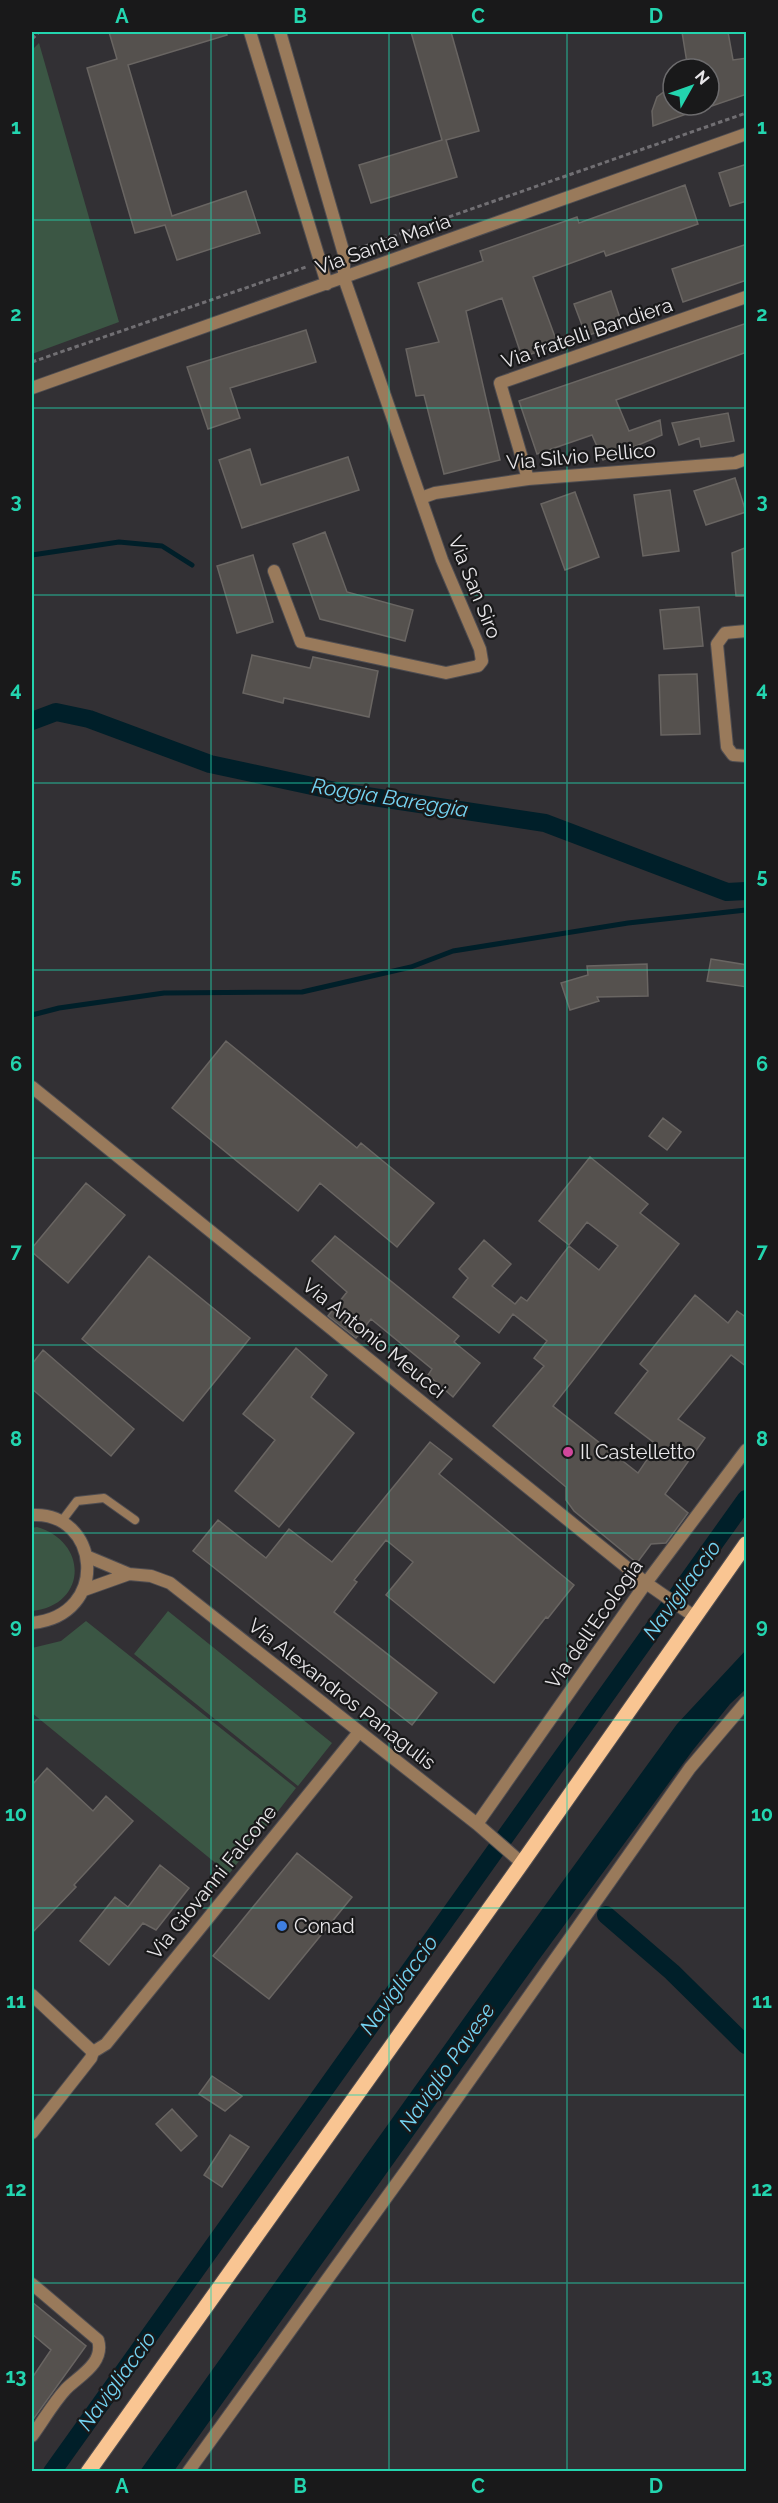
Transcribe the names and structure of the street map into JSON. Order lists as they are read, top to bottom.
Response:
{
  "streets": {
    "street": [
      "Via Santa Maria",
      "Via fratelli Bandiera",
      "Via Silvio Pellico",
      "Via San Siro",
      "Via Antonio Meucci",
      "Via dell'Ecologia",
      "Via Alexandros Panagulis",
      "Via Giovanni Falcone"
    ]
  },
  "crossings": [
    ["Via Santa Maria", "Via San Siro"],
    ["Via fratelli Bandiera", "Via Silvio Pellico"],
    ["Via Silvio Pellico", "Via San Siro"],
    ["Via Antonio Meucci", "Via dell'Ecologia"],
    ["Via dell'Ecologia", "Via Alexandros Panagulis"],
    ["Via Alexandros Panagulis", "Via Giovanni Falcone"]
  ],
  "water": ["Roggia Bareggia", "Navigliaccio", "Naviglio Pavese"],
  "places": ["Il Castelletto", "Conad"],
  "north": "top right",
  "grid": {
    "columns": [
      "A",
      "B",
      "C",
      "D"
    ],
    "rows": [
      "1",
      "2",
      "3",
      "4",
      "5",
      "6",
      "7",
      "8",
      "9",
      "10",
      "11",
      "12",
      "13"
    ]
  }
}
